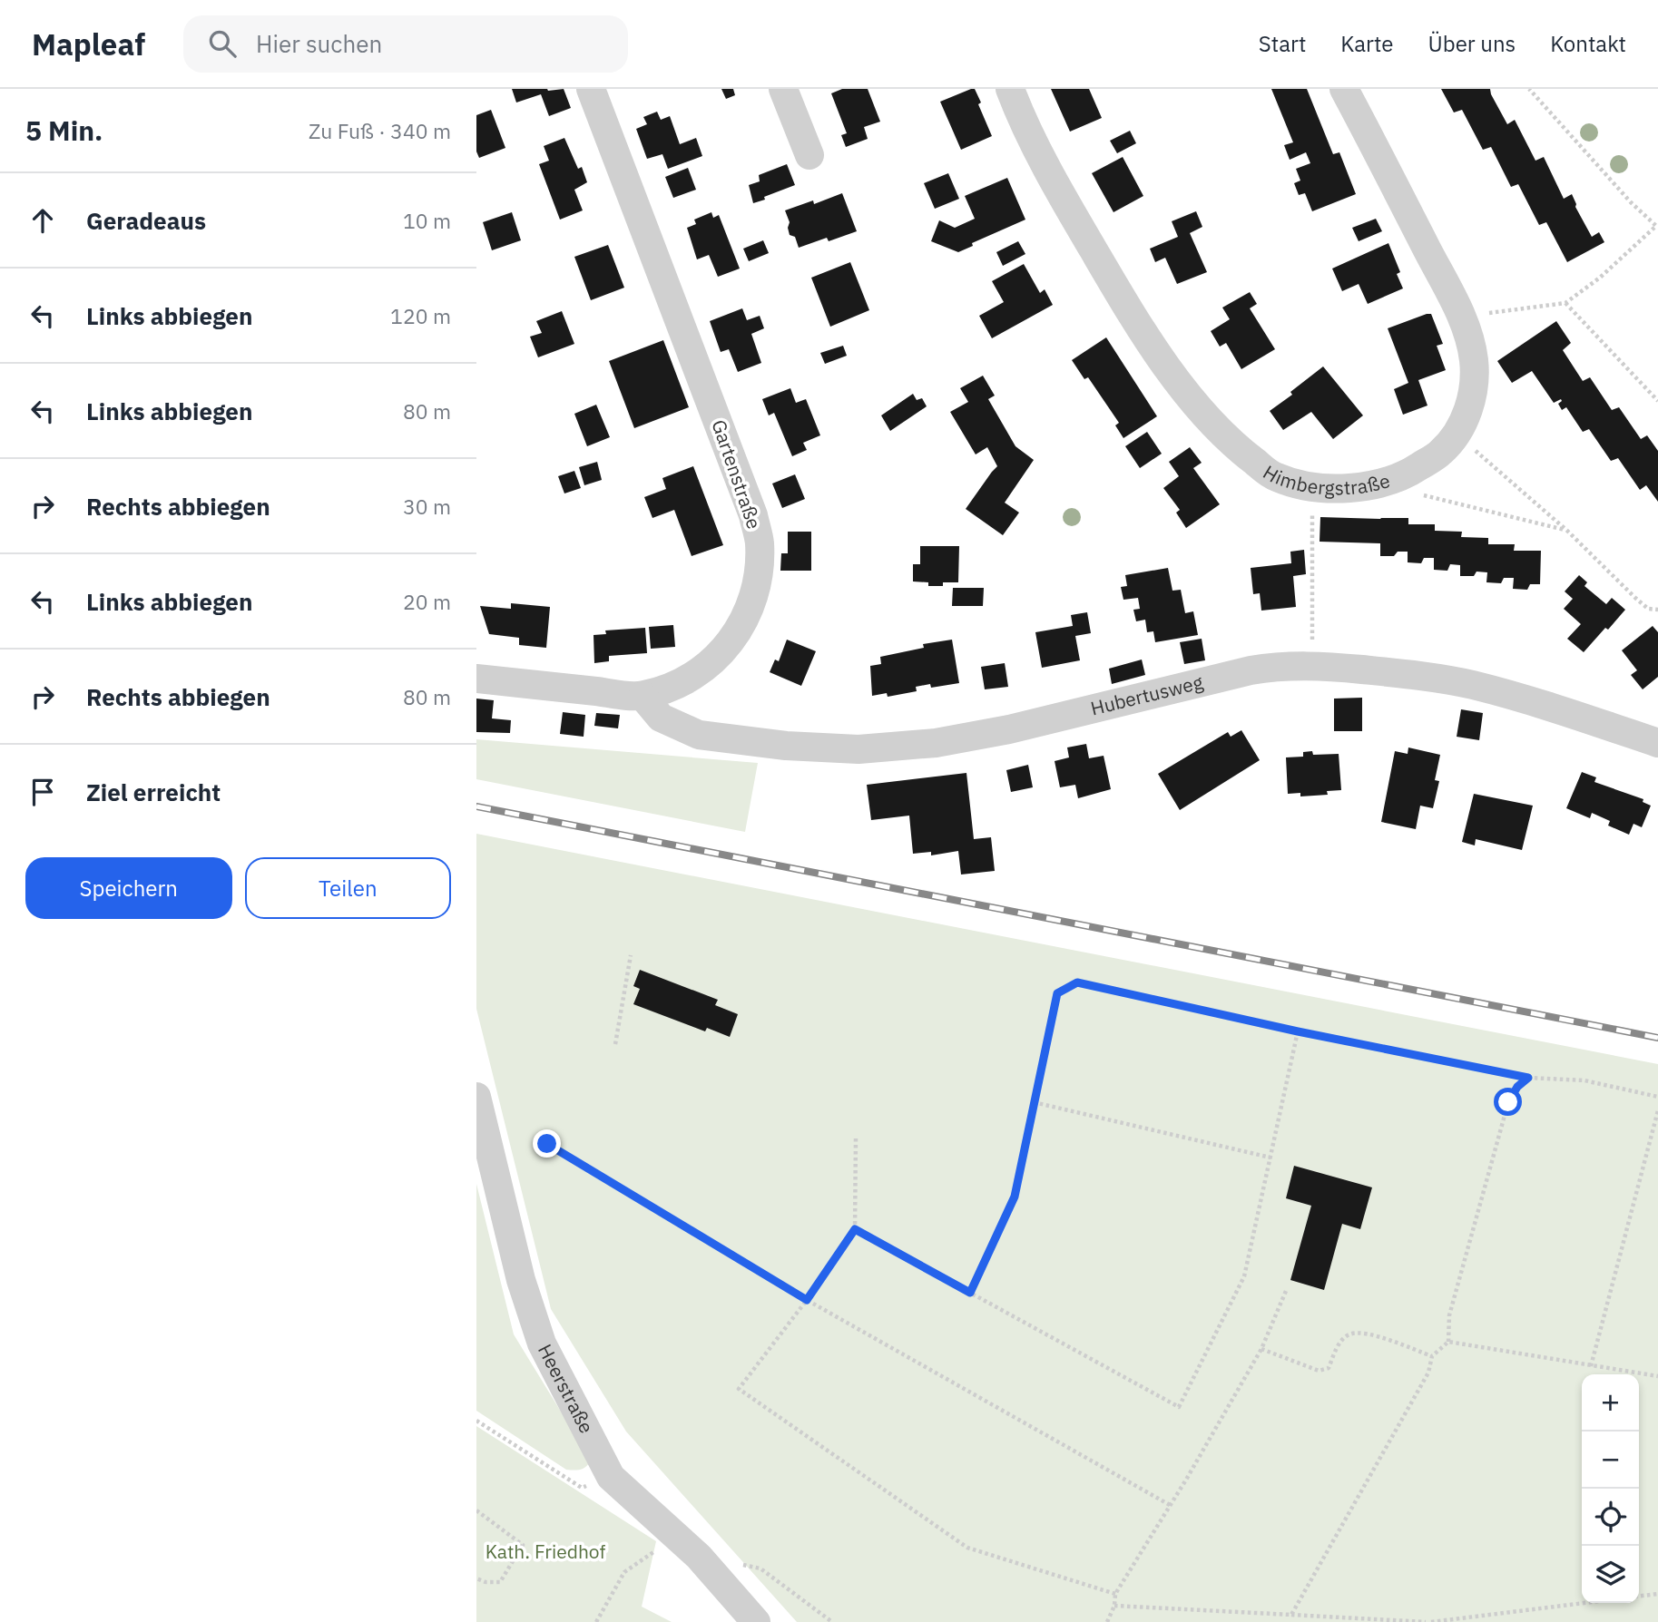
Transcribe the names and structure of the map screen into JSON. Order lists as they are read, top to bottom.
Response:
{
  "streets": {
    "street": [
      "Himbergstraße",
      "Gartenstraße",
      "Hubertusweg",
      "Heerstraße"
    ]
  },
  "crossings": [
    ["Gartenstraße", "Hubertusweg"]
  ],
  "parks": ["Kath. Friedhof"],
  "page": {
    "header": "Mapleaf",
    "search": "Hier suchen",
    "nav": [
      "Start",
      "Karte",
      "Über uns",
      "Kontakt"
    ],
    "heading": ["5 Min.", "Zu Fuß · 340 m"],
    "list": [
      ["Geradeaus", "10 m"],
      ["Links abbiegen", "120 m"],
      ["Links abbiegen", "80 m"],
      ["Rechts abbiegen", "30 m"],
      ["Links abbiegen", "20 m"],
      ["Rechts abbiegen", "80 m"],
      "Ziel erreicht"
    ],
    "buttons": ["Speichern", "Teilen"],
    "map_buttons": ["+", "−"]
  }
}
